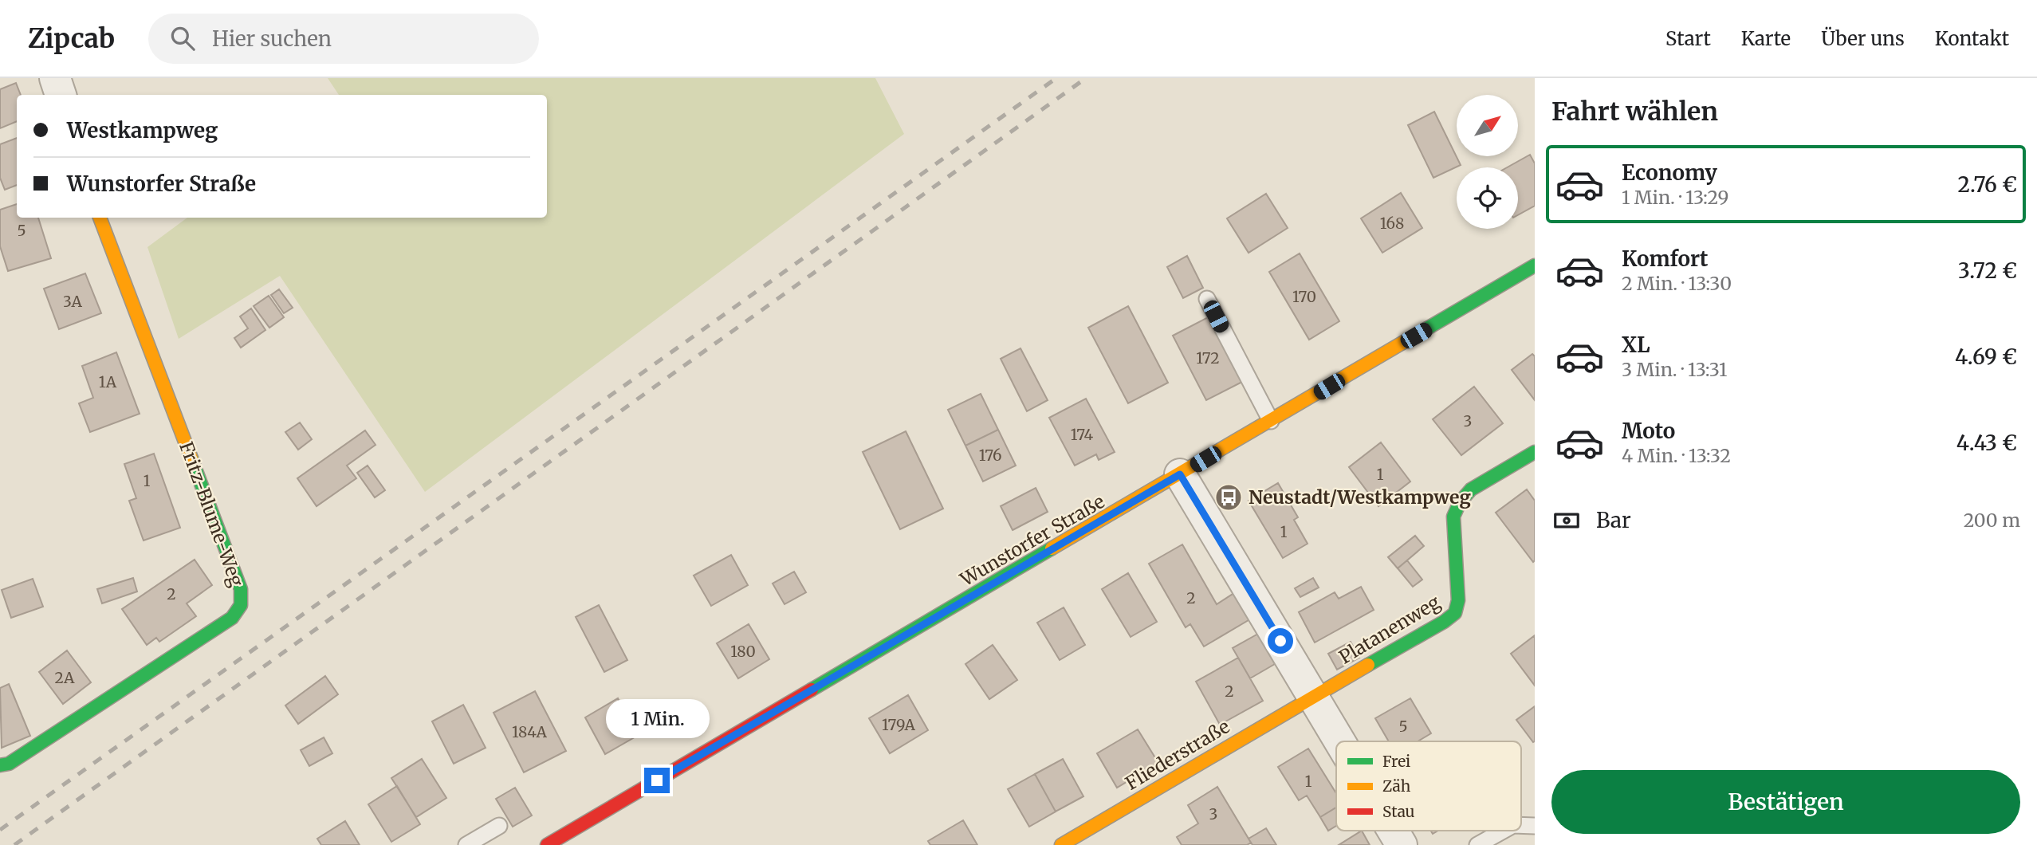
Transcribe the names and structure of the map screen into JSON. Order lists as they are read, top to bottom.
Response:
{
  "streets": {
    "street": [
      "Fritz-Blume-Weg",
      "Wunstorfer Straße",
      "Platanenweg",
      "Fliederstraße"
    ]
  },
  "crossings": [
    ["Platanenweg", "Fliederstraße"]
  ],
  "places": {
    "bus stop": ["Neustadt/Westkampweg"]
  },
  "house_numbers": [
    "168",
    "5",
    "170",
    "3A",
    "172",
    "1A",
    "3",
    "174",
    "176",
    "1",
    "1",
    "1",
    "2",
    "2",
    "180",
    "2A",
    "2",
    "179A",
    "5",
    "184A",
    "1",
    "3"
  ],
  "legend": ["Frei", "Zäh", "Stau"],
  "north": "top right",
  "page": {
    "header": "Zipcab",
    "search": "Hier suchen",
    "nav": [
      "Start",
      "Karte",
      "Über uns",
      "Kontakt"
    ],
    "heading": "Fahrt wählen",
    "banner": ["Westkampweg", "Wunstorfer Straße"],
    "list": [
      {
        "name": "Economy",
        "note": "1 Min. · 13:29",
        "value": "2.76 €"
      },
      {
        "name": "Komfort",
        "note": "2 Min. · 13:30",
        "value": "3.72 €"
      },
      {
        "name": "XL",
        "note": "3 Min. · 13:31",
        "value": "4.69 €"
      },
      {
        "name": "Moto",
        "note": "4 Min. · 13:32",
        "value": "4.43 €"
      }
    ],
    "pay": ["Bar", "200 m"],
    "bubble": "1 Min.",
    "buttons": "Bestätigen"
  }
}
